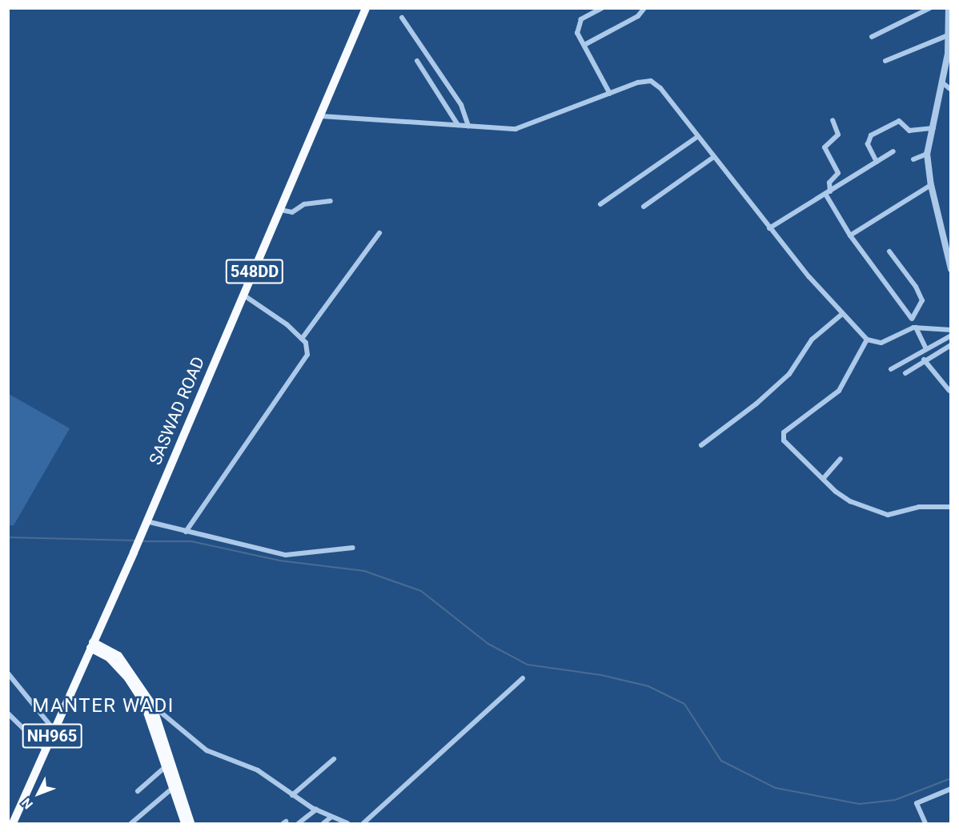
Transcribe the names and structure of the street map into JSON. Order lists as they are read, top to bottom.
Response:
{
  "streets": {
    "highway": ["548DD", "SASWAD ROAD", "NH965"]
  },
  "districts": ["MANTER WADI"],
  "north": "bottom left"
}
